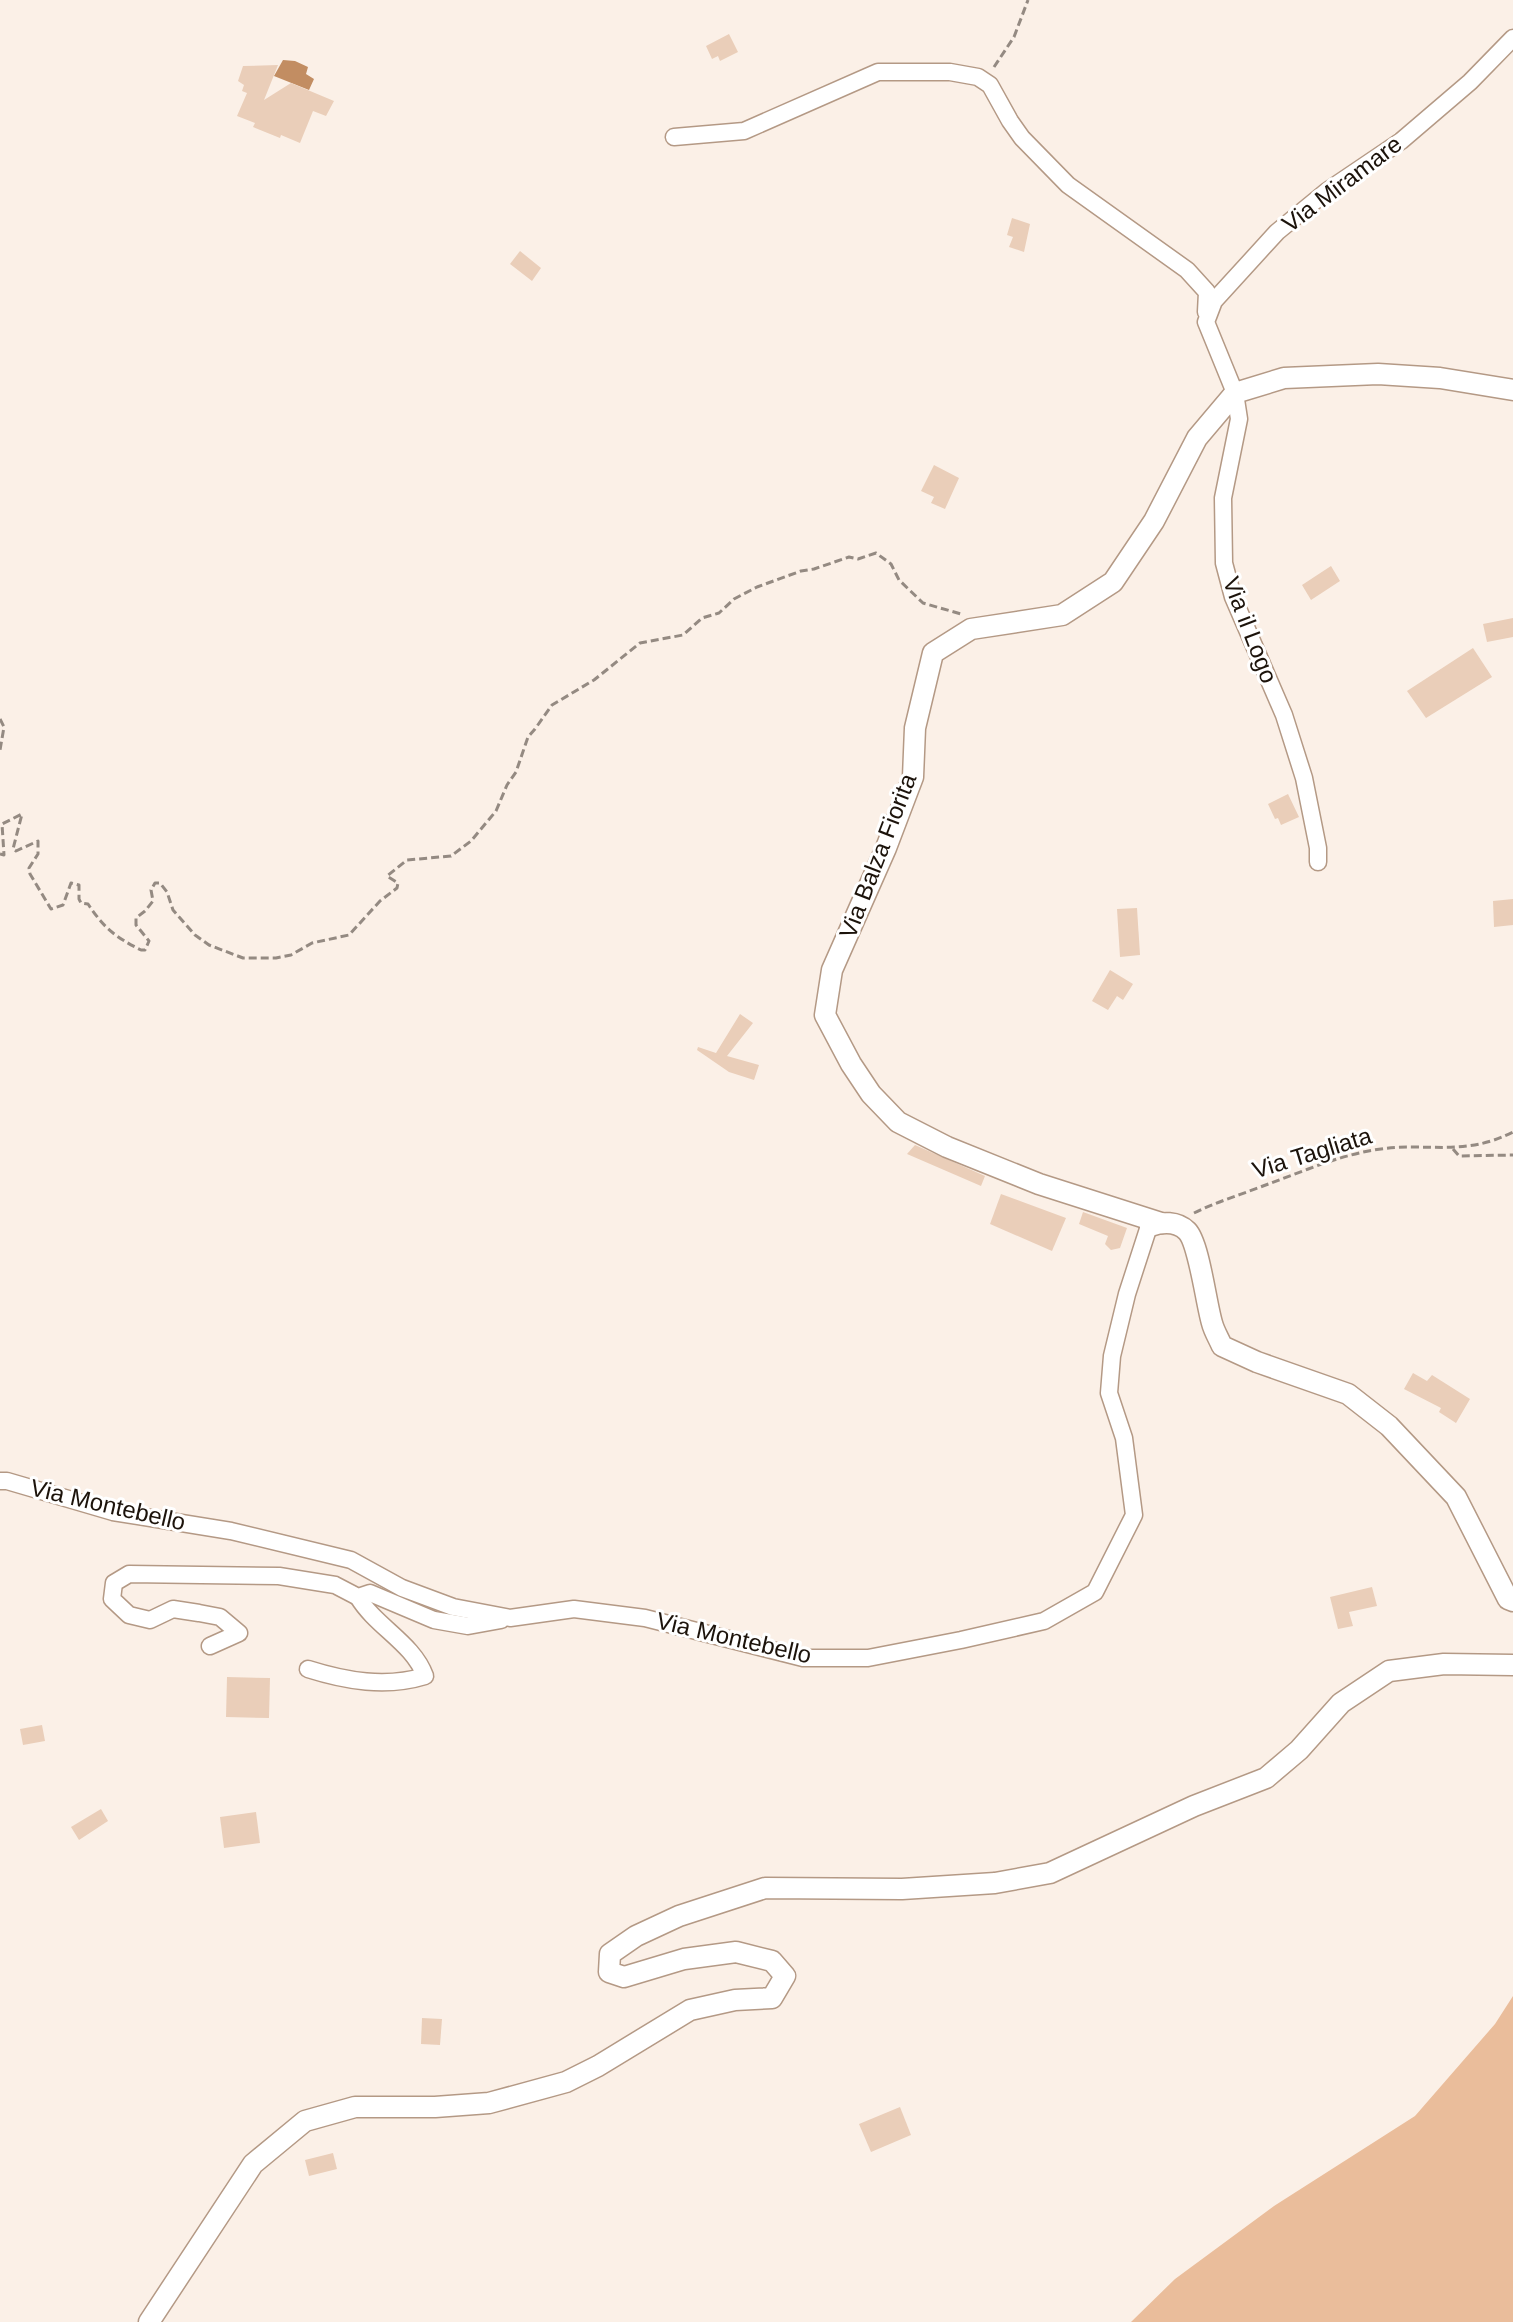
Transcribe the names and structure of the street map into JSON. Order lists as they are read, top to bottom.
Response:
{
  "streets": {
    "street": [
      "Via Miramare",
      "Via il Logo",
      "Via Balza Fiorita",
      "Via Montebello"
    ],
    "path": ["Via Tagliata"]
  },
  "crossings": [
    ["Via il Logo", "Via Balza Fiorita"],
    ["Via Balza Fiorita", "Via Tagliata"],
    ["Via Balza Fiorita", "Via Montebello"],
    ["Via Tagliata", "Via Montebello"]
  ]
}
